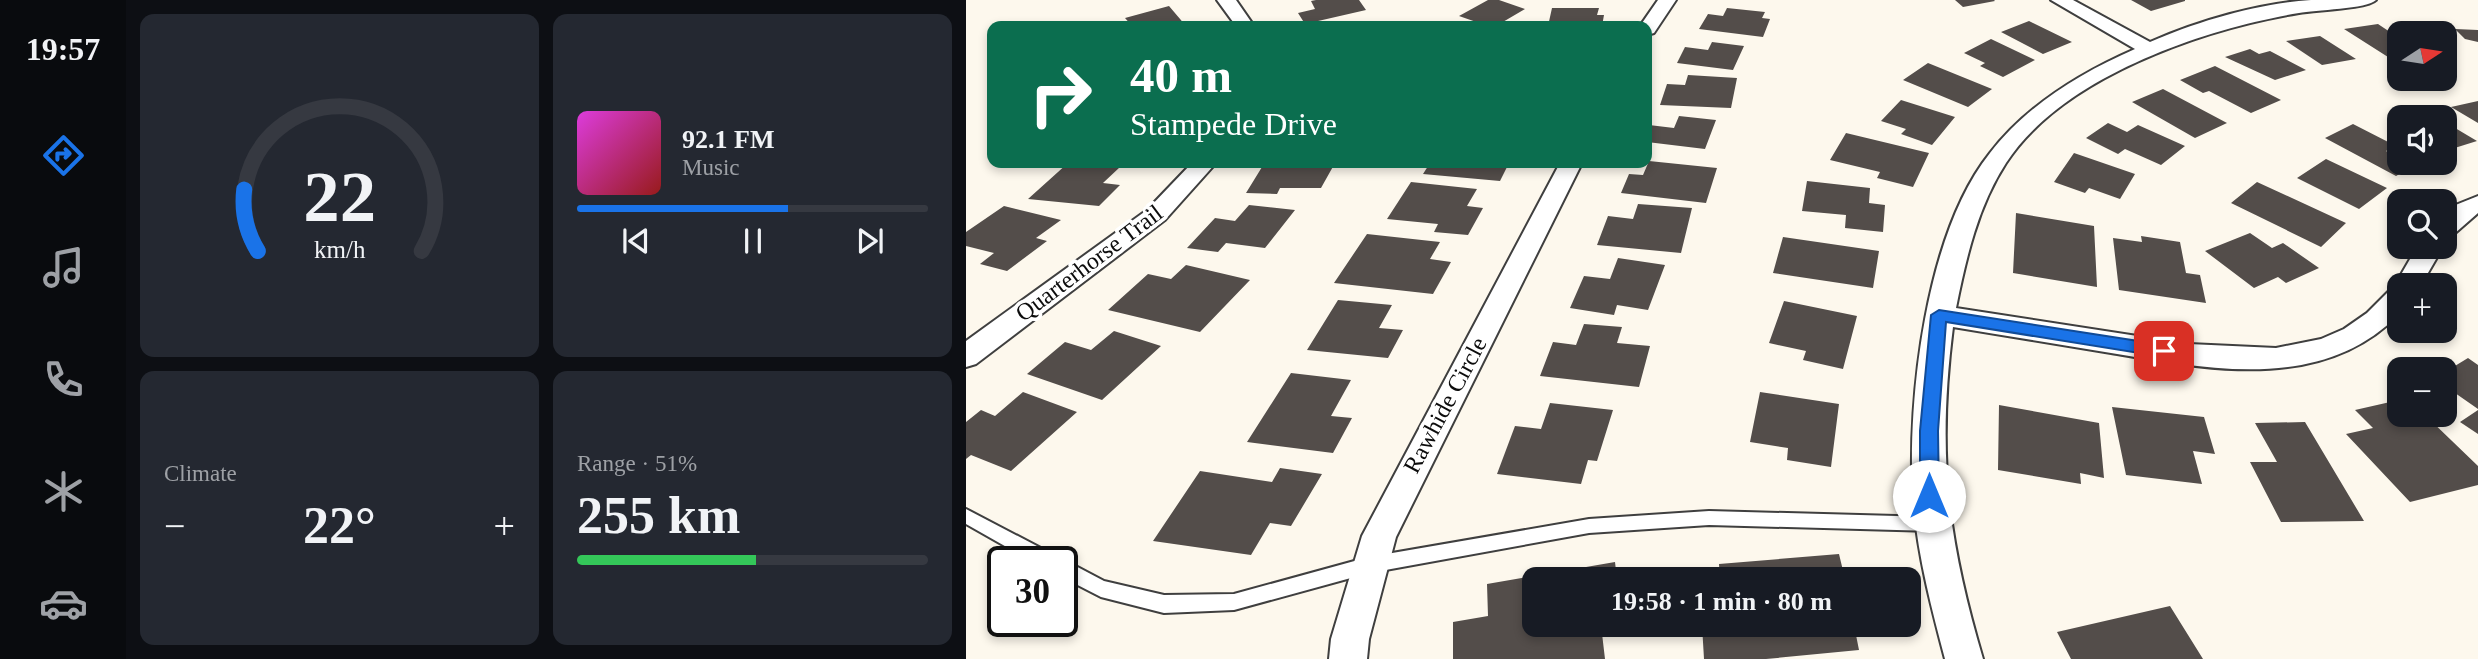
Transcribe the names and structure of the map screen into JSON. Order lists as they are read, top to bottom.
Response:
{
  "streets": {
    "street": ["Quarterhorse Trail", "Rawhide Circle"]
  },
  "north": "right",
  "page": {
    "tabs": "19:57",
    "map_buttons": ["+", "−"],
    "turn": ["40 m", "Stampede Drive"],
    "song": ["92.1 FM", "Music"],
    "tile": [
      "Climate",
      ["Range · 51%", "255 km"]
    ],
    "heat": ["−", "22°", "+"],
    "limit": "30",
    "trip": "19:58 · 1 min · 80 m",
    "gauge": ["22", "km/h"]
  }
}
